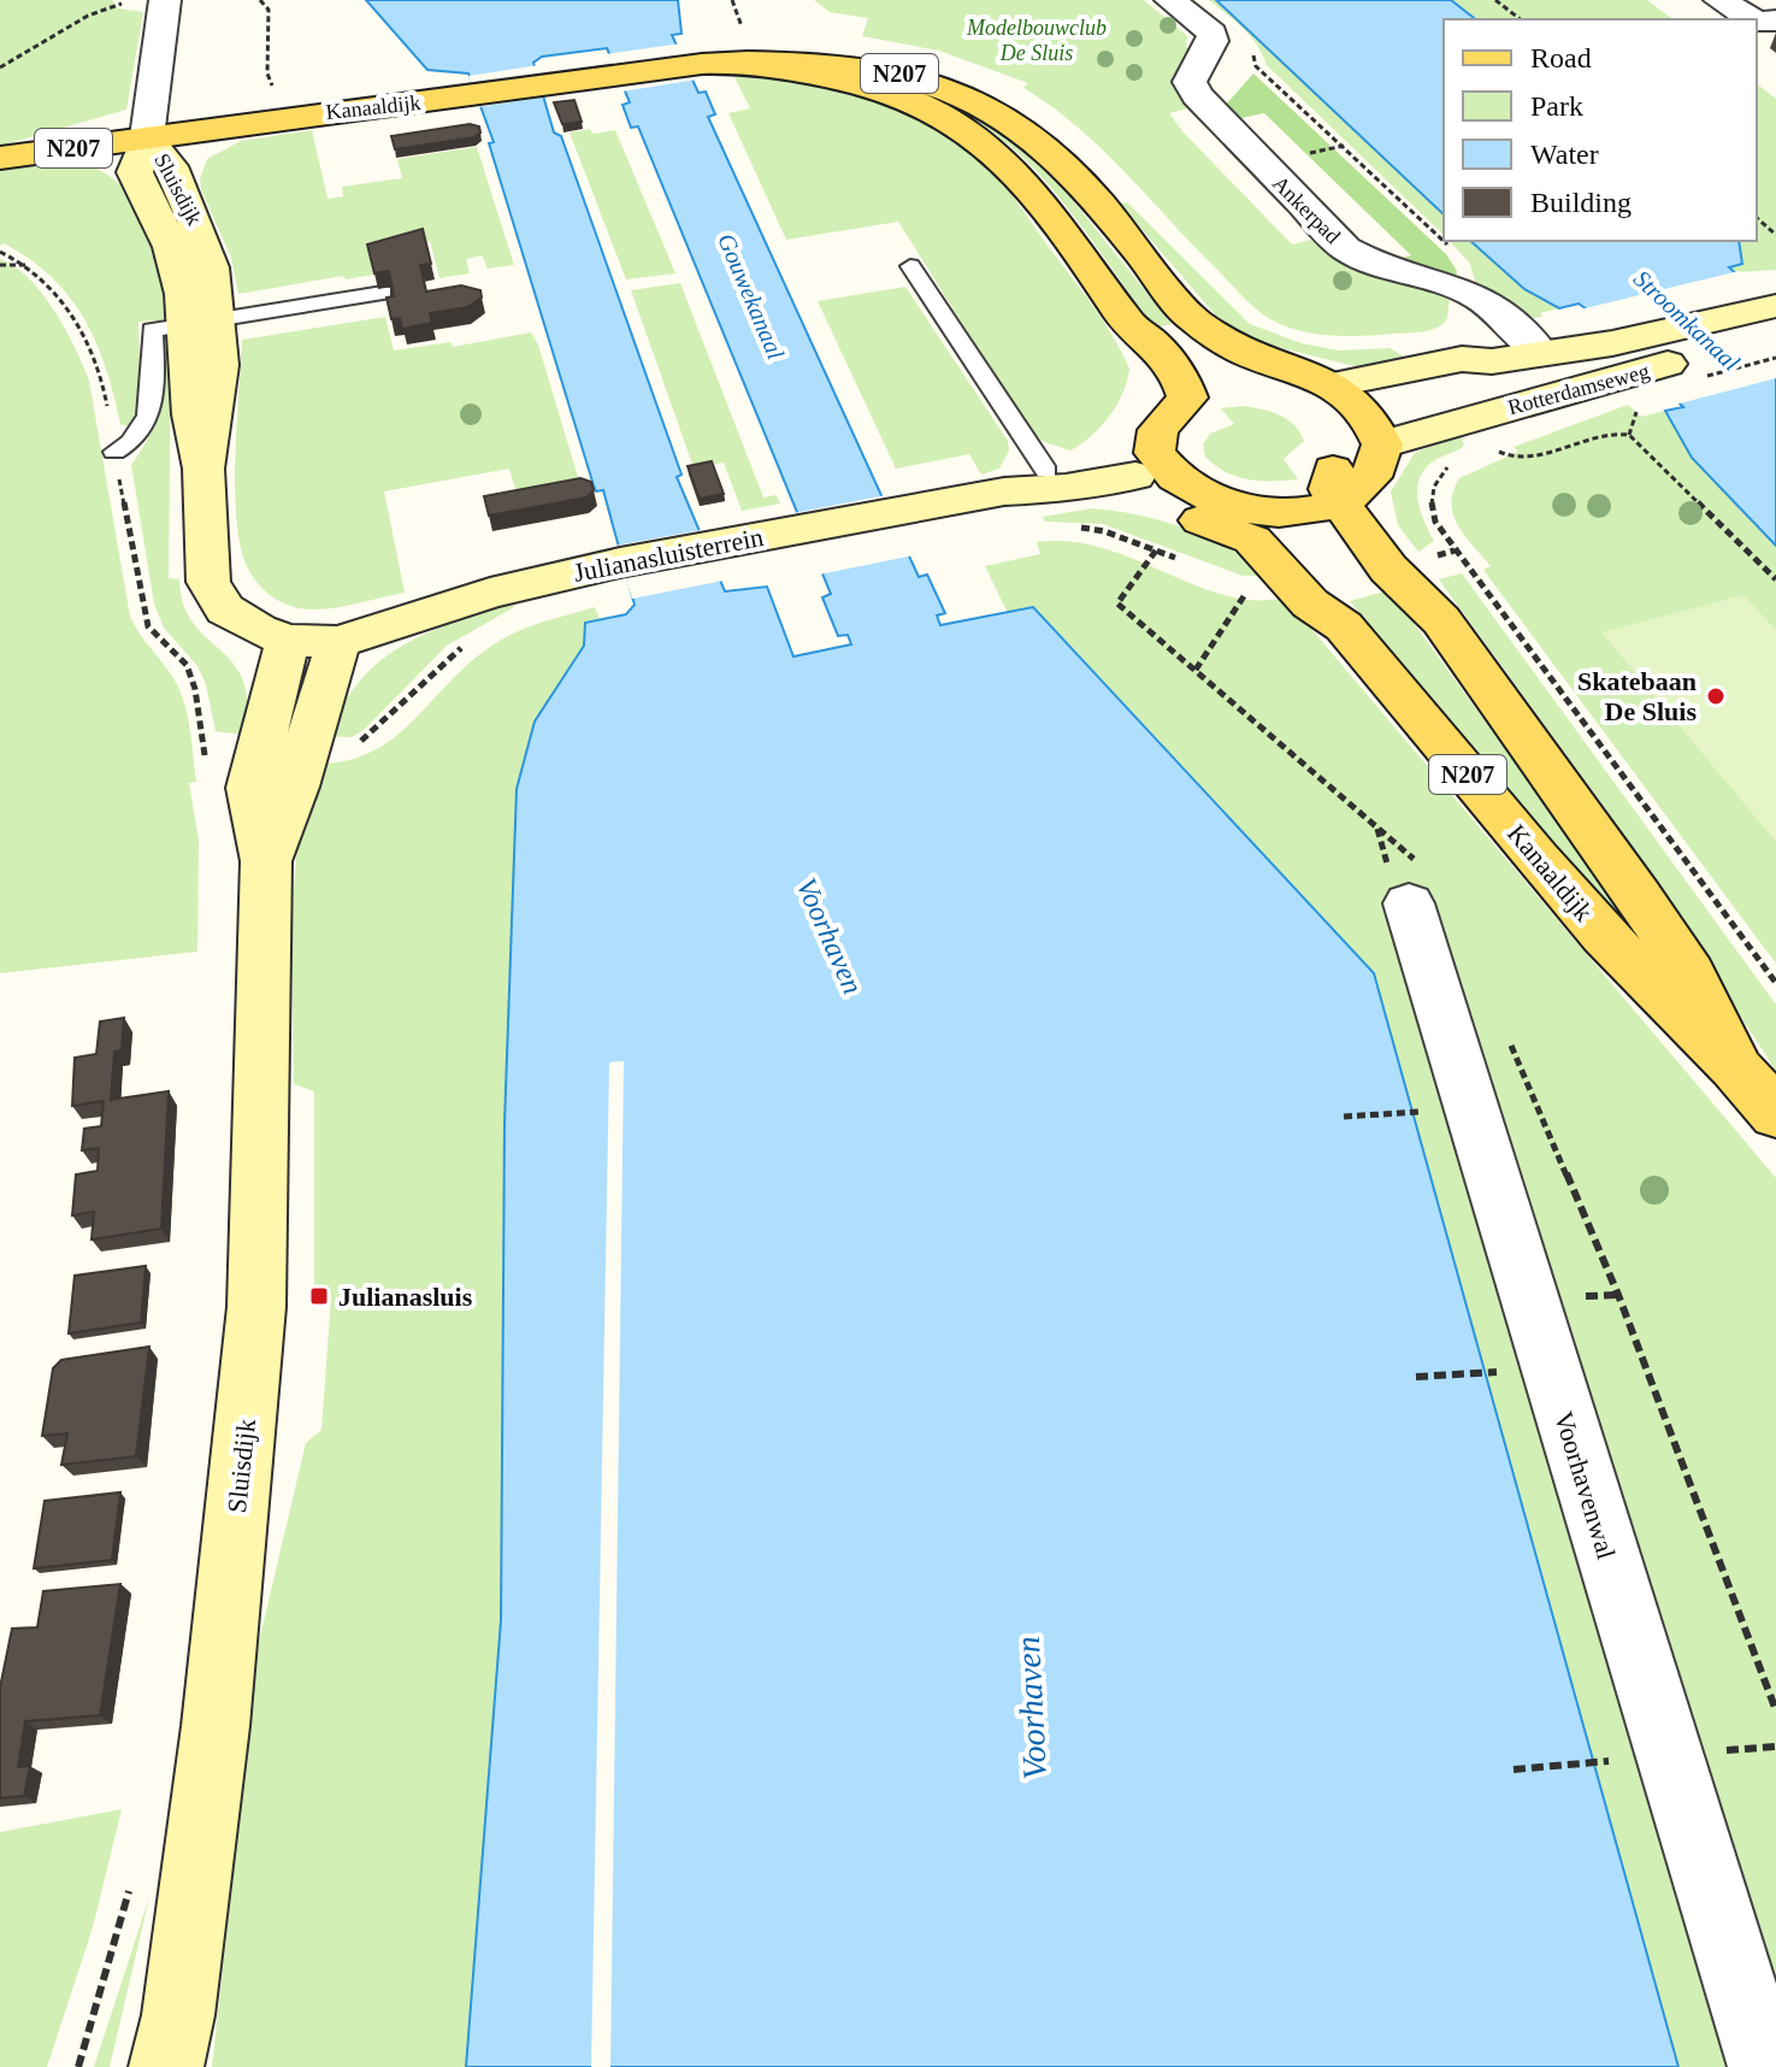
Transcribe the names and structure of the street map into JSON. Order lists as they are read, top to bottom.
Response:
{
  "streets": {
    "main road": [
      "N207",
      "Kanaaldijk",
      "Sluisdijk",
      "Rotterdamseweg",
      "Julianasluisterrein"
    ],
    "street": ["Ankerpad", "Voorhavenwal"]
  },
  "crossings": [
    ["N207", "Kanaaldijk"],
    ["N207", "Julianasluisterrein"],
    ["Kanaaldijk", "Sluisdijk"],
    ["Kanaaldijk", "Rotterdamseweg"],
    ["Sluisdijk", "Julianasluisterrein"],
    ["Ankerpad", "Rotterdamseweg"]
  ],
  "water": ["Gouwekanaal", "Stroomkanaal", "Voorhaven"],
  "parks": ["Modelbouwclub De Sluis"],
  "places": {
    "other": ["Skatebaan De Sluis"],
    "transit": ["Julianasluis"]
  },
  "legend": [
    "Road",
    "Park",
    "Water",
    "Building"
  ]
}
